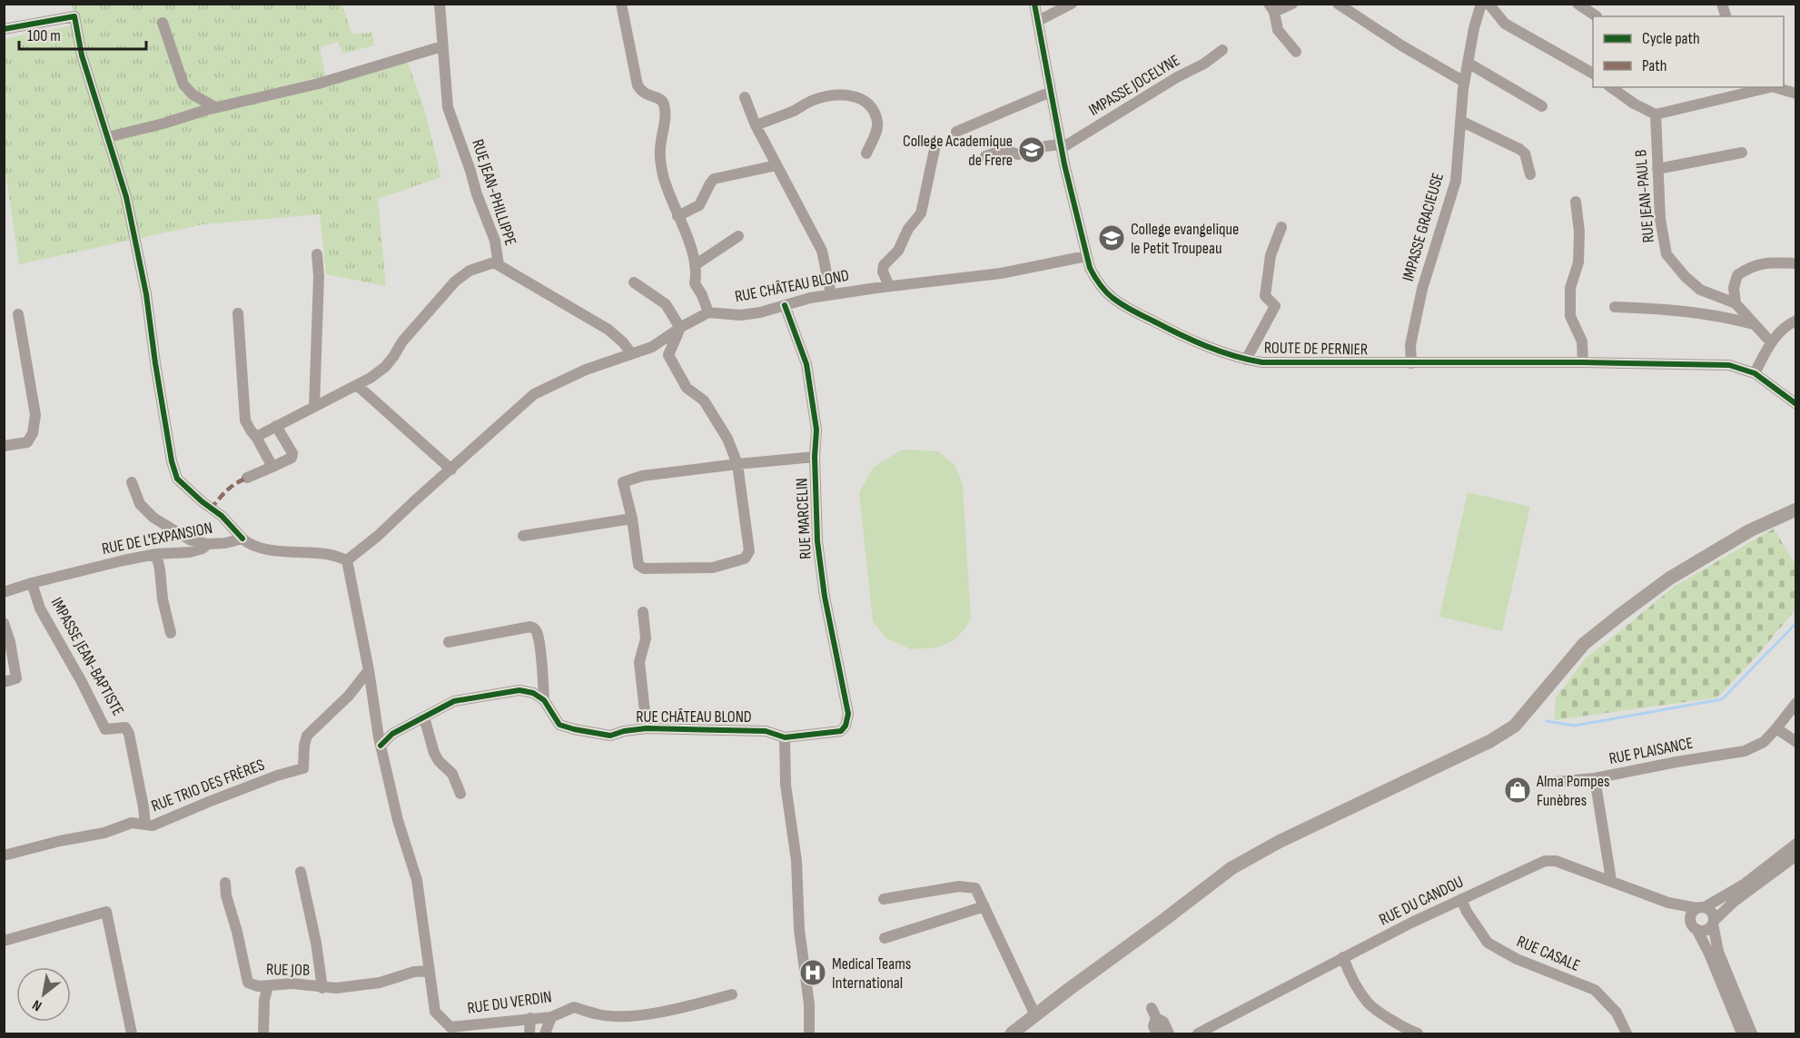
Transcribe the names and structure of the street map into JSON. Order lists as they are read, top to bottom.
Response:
{
  "streets": {
    "street": [
      "IMPASSE JOCELYNE",
      "RUE JEAN-PHILLIPPE",
      "RUE JEAN-PAUL B",
      "IMPASSE GRACIEUSE",
      "RUE CHÂTEAU BLOND",
      "ROUTE DE PERNIER",
      "RUE MARCELIN",
      "RUE DE L'EXPANSION",
      "IMPASSE JEAN-BAPTISTE",
      "RUE PLAISANCE",
      "RUE TRIO DES FRÈRES",
      "RUE DU CANDOU",
      "RUE CASALE",
      "RUE JOB",
      "RUE DU VERDIN"
    ]
  },
  "crossings": [
    ["IMPASSE JOCELYNE", "ROUTE DE PERNIER"],
    ["IMPASSE GRACIEUSE", "ROUTE DE PERNIER"],
    ["RUE CHÂTEAU BLOND", "ROUTE DE PERNIER"],
    ["RUE CHÂTEAU BLOND", "RUE MARCELIN"],
    ["RUE DE L'EXPANSION", "IMPASSE JEAN-BAPTISTE"],
    ["IMPASSE JEAN-BAPTISTE", "RUE TRIO DES FRÈRES"],
    ["RUE PLAISANCE", "RUE DU CANDOU"],
    ["RUE DU CANDOU", "RUE CASALE"]
  ],
  "places": {
    "school or university": ["College Academique de Frere", "College evangelique le Petit Troupeau"],
    "shop": ["Alma Pompes Funèbres"],
    "hospital": ["Medical Teams International"]
  },
  "legend": ["Cycle path", "Path"],
  "scale_bar": "100 m",
  "north": "bottom left"
}
